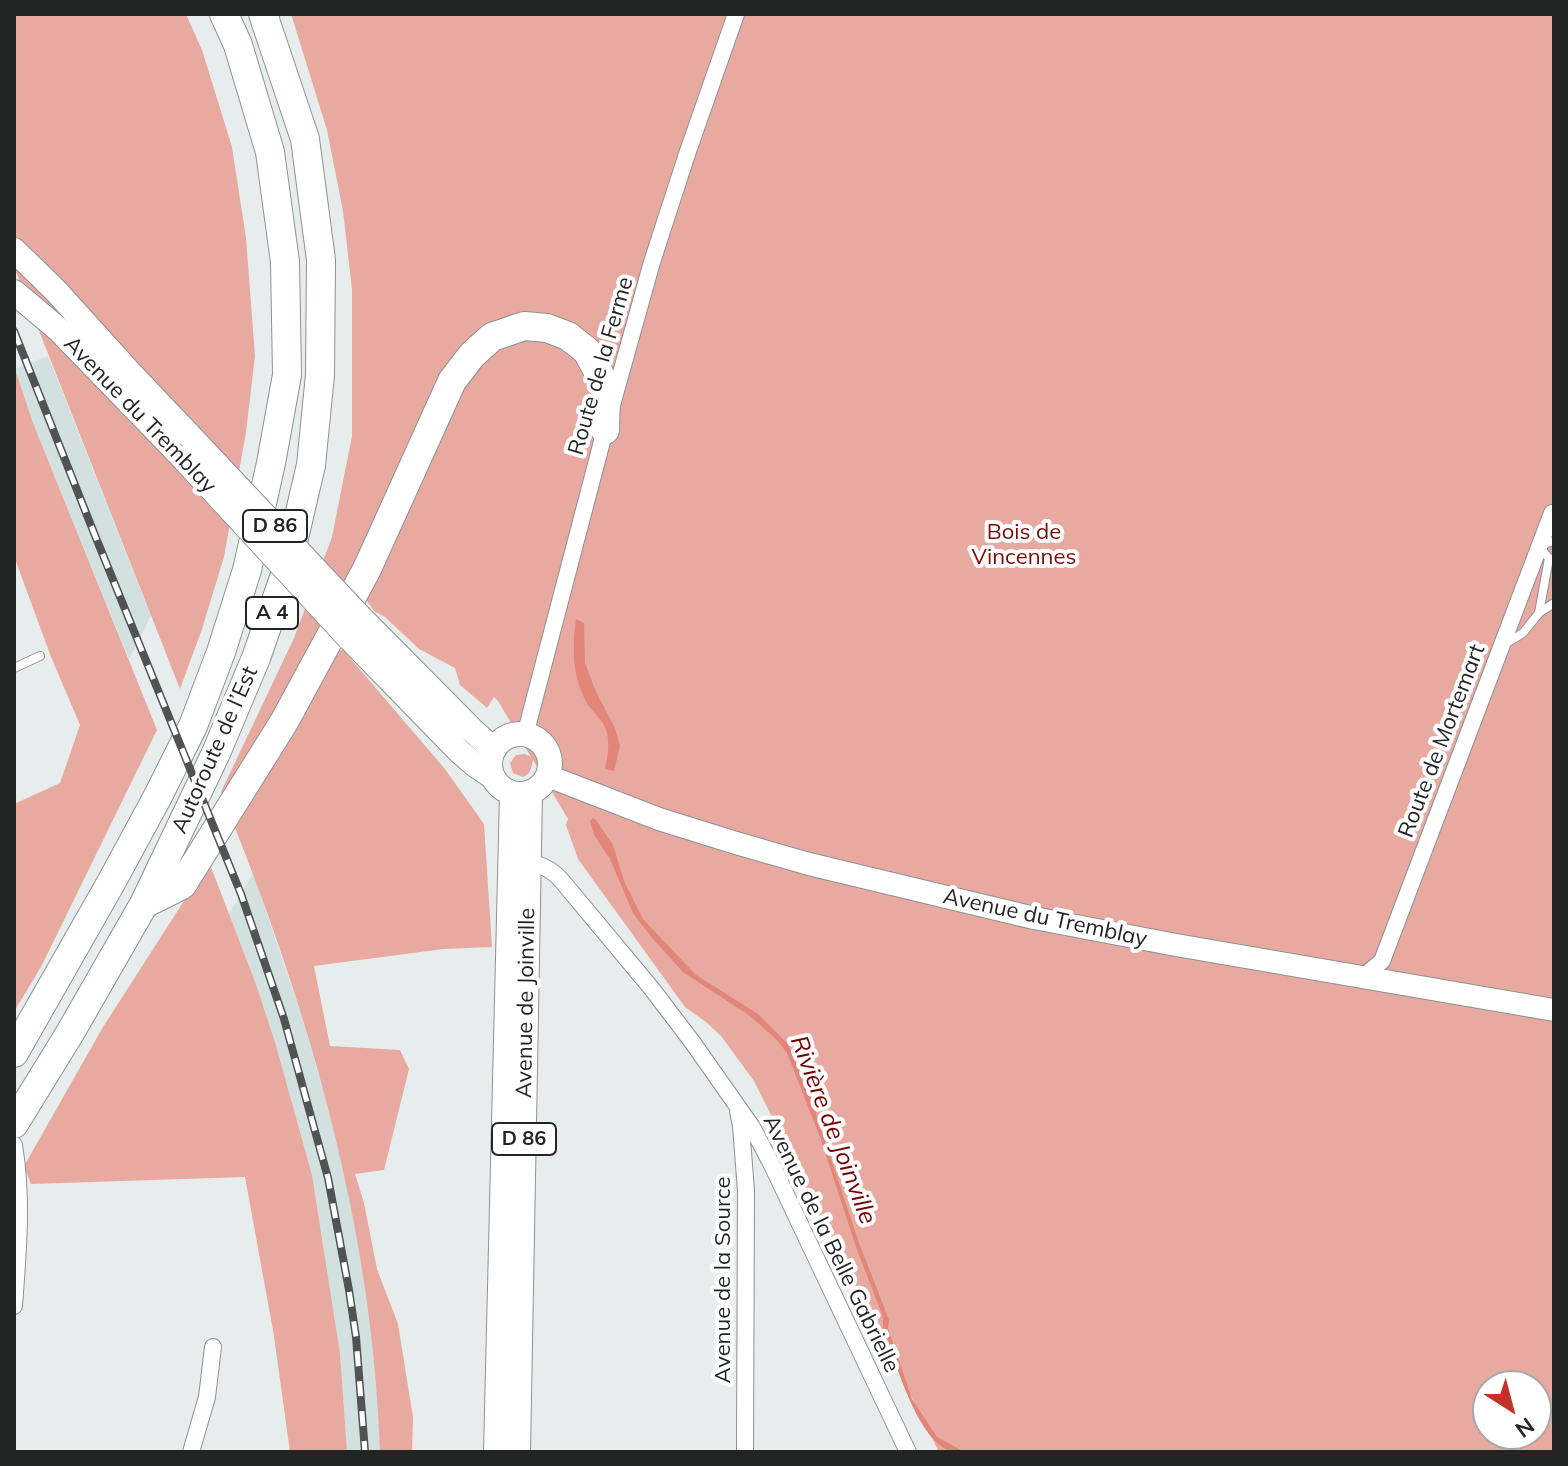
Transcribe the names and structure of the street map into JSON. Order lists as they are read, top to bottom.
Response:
{
  "streets": {
    "highway": ["A 4", "Autoroute de l’Est"],
    "main road": ["Avenue du Tremblay", "D 86", "Avenue de Joinville"],
    "street": [
      "Route de la Ferme",
      "Route de Mortemart",
      "Avenue de la Belle Gabrielle",
      "Avenue de la Source"
    ]
  },
  "crossings": [
    ["Route de la Ferme", "Avenue du Tremblay"],
    ["Route de la Ferme", "Avenue de Joinville"],
    ["Avenue du Tremblay", "Route de Mortemart"],
    ["Avenue du Tremblay", "Avenue de Joinville"],
    ["Avenue de Joinville", "Avenue de la Belle Gabrielle"],
    ["Avenue de la Belle Gabrielle", "Avenue de la Source"]
  ],
  "water": ["Rivière de Joinville"],
  "parks": ["Bois de Vincennes"],
  "north": "bottom right"
}
